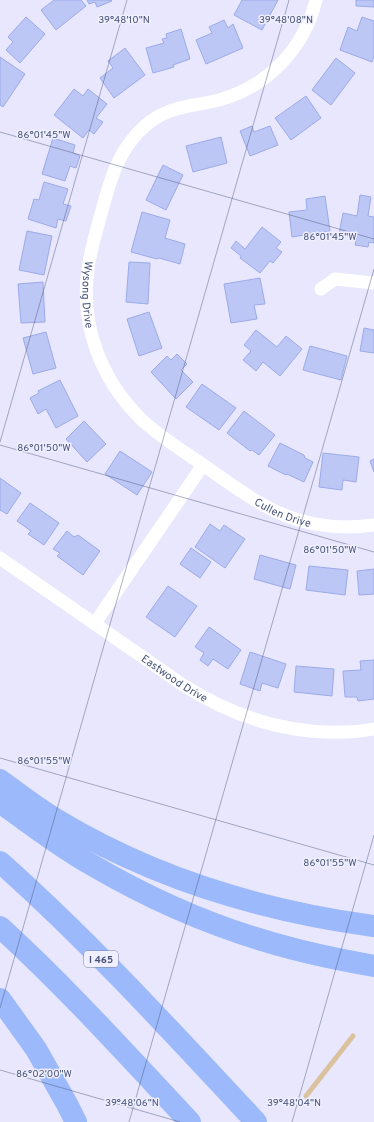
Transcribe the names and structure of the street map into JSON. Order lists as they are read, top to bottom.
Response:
{
  "streets": {
    "highway": ["I 465"],
    "street": ["Wysong Drive", "Cullen Drive", "Eastwood Drive"]
  },
  "crossings": [
    ["Wysong Drive", "Cullen Drive"]
  ],
  "coordinates": [
    "39°48'10\"N",
    "39°48'08\"N",
    "86°01'45\"W",
    "86°01'50\"W",
    "86°01'55\"W",
    "86°02'00\"W",
    "39°48'06\"N",
    "39°48'04\"N"
  ]
}
